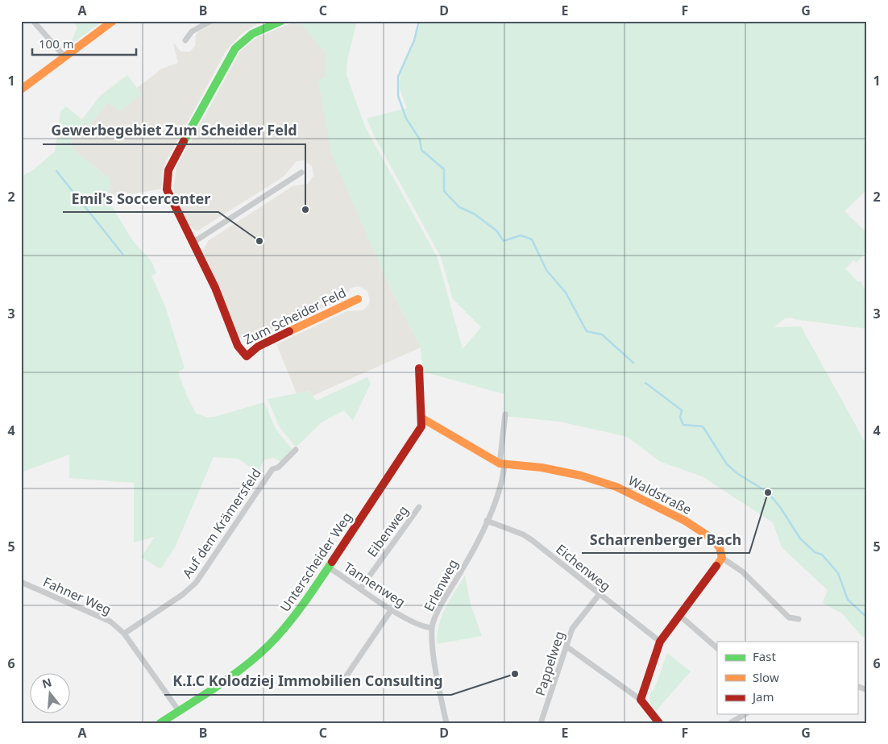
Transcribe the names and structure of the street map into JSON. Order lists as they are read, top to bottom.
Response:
{
  "streets": {
    "street": [
      "Zum Scheider Feld",
      "Waldstraße",
      "Auf dem Krämersfeld",
      "Eibenweg",
      "Unterscheider Weg",
      "Eichenweg",
      "Tannenweg",
      "Erlenweg",
      "Fahner Weg",
      "Pappelweg"
    ]
  },
  "crossings": [
    ["Waldstraße", "Unterscheider Weg"],
    ["Waldstraße", "Erlenweg"],
    ["Auf dem Krämersfeld", "Fahner Weg"],
    ["Eibenweg", "Tannenweg"],
    ["Unterscheider Weg", "Tannenweg"],
    ["Unterscheider Weg", "Fahner Weg"],
    ["Eichenweg", "Erlenweg"],
    ["Eichenweg", "Pappelweg"],
    ["Tannenweg", "Erlenweg"]
  ],
  "places": [
    "Gewerbegebiet Zum Scheider Feld",
    "Emil's Soccercenter",
    "Scharrenberger Bach",
    "K.I.C Kolodziej Immobilien Consulting"
  ],
  "legend": ["Fast", "Slow", "Jam"],
  "scale_bar": "100 m",
  "north": "top",
  "grid": {
    "columns": [
      "A",
      "B",
      "C",
      "D",
      "E",
      "F",
      "G"
    ],
    "rows": [
      "1",
      "2",
      "3",
      "4",
      "5",
      "6"
    ]
  }
}
